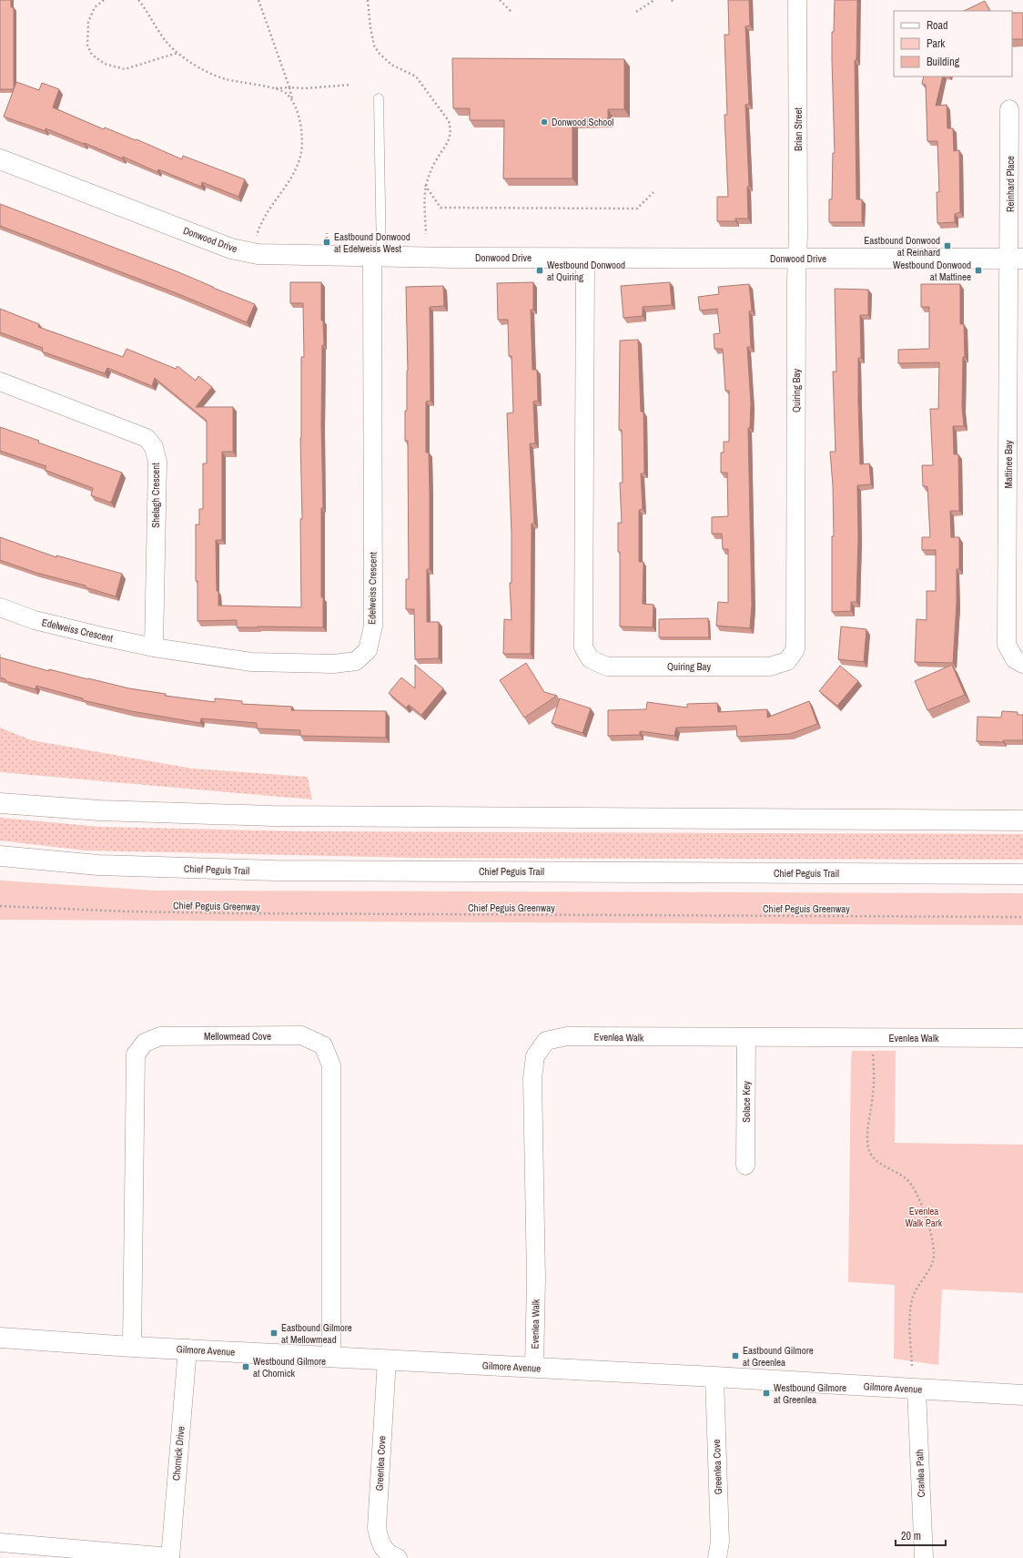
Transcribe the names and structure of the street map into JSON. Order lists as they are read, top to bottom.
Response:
{
  "streets": {
    "street": [
      "Brian Street",
      "Reinhard Place",
      "Donwood Drive",
      "Quiring Bay",
      "Mattinee Bay",
      "Shelagh Crescent",
      "Edelweiss Crescent",
      "Chief Peguis Trail",
      "Mellowmead Cove",
      "Evenlea Walk",
      "Solace Key",
      "Gilmore Avenue",
      "Chornick Drive",
      "Greenlea Cove",
      "Cranlea Path"
    ],
    "path": ["Chief Peguis Greenway"]
  },
  "crossings": [
    ["Brian Street", "Donwood Drive"],
    ["Brian Street", "Quiring Bay"],
    ["Reinhard Place", "Donwood Drive"],
    ["Reinhard Place", "Mattinee Bay"],
    ["Donwood Drive", "Quiring Bay"],
    ["Donwood Drive", "Mattinee Bay"],
    ["Donwood Drive", "Edelweiss Crescent"],
    ["Shelagh Crescent", "Edelweiss Crescent"],
    ["Mellowmead Cove", "Gilmore Avenue"],
    ["Evenlea Walk", "Solace Key"],
    ["Evenlea Walk", "Gilmore Avenue"],
    ["Gilmore Avenue", "Chornick Drive"],
    ["Gilmore Avenue", "Greenlea Cove"],
    ["Gilmore Avenue", "Cranlea Path"]
  ],
  "parks": ["Evenlea Walk Park"],
  "places": {
    "other": ["Donwood School"],
    "transit": [
      "Eastbound Donwood at Edelweiss West",
      "Eastbound Donwood at Reinhard",
      "Westbound Donwood at Quiring",
      "Westbound Donwood at Mattinee",
      "Eastbound Gilmore at Mellowmead",
      "Eastbound Gilmore at Greenlea",
      "Westbound Gilmore at Chornick",
      "Westbound Gilmore at Greenlea"
    ]
  },
  "legend": ["Road", "Park", "Building"],
  "scale_bar": "20 m"
}
